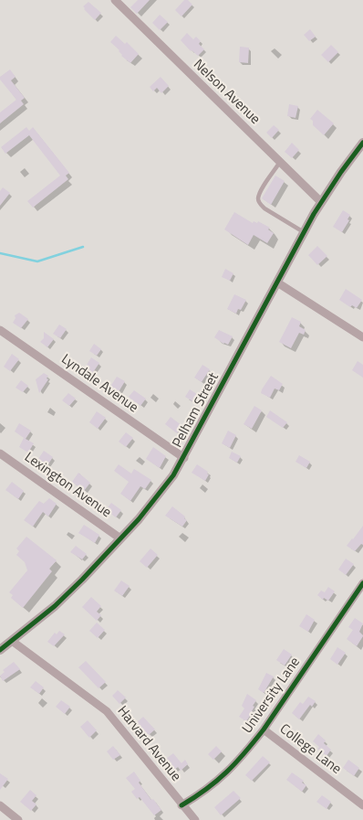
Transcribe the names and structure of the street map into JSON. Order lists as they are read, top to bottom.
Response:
{
  "streets": {
    "street": [
      "Nelson Avenue",
      "Lyndale Avenue",
      "Pelham Street",
      "Lexington Avenue",
      "University Lane",
      "Harvard Avenue",
      "College Lane"
    ]
  },
  "crossings": [
    ["Nelson Avenue", "Pelham Street"],
    ["Lyndale Avenue", "Pelham Street"],
    ["Pelham Street", "Lexington Avenue"],
    ["Pelham Street", "Harvard Avenue"],
    ["University Lane", "Harvard Avenue"],
    ["University Lane", "College Lane"]
  ]
}
